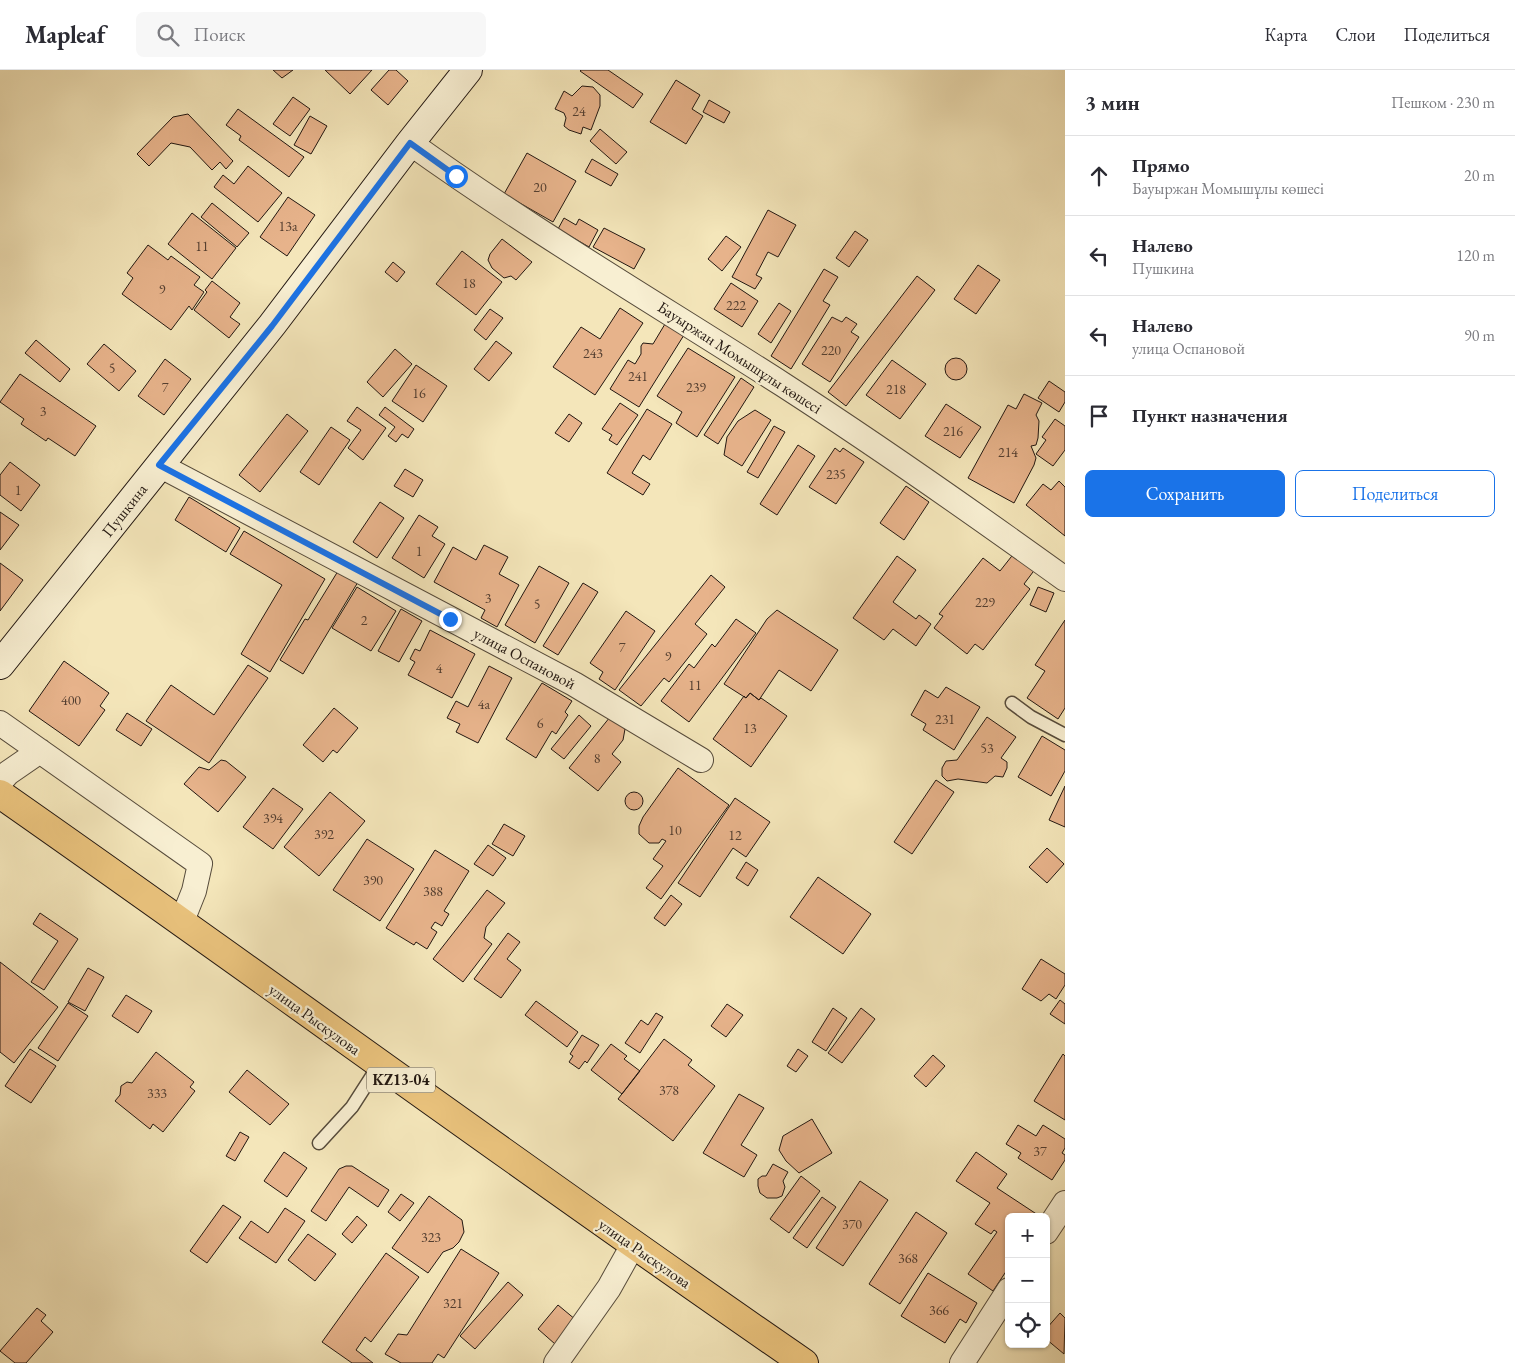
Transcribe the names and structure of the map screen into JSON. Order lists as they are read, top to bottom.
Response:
{
  "streets": {
    "main road": ["улица Рыскулова", "KZ13-04"],
    "street": ["Бауыржан Момышұлы көшесі", "Пушкина", "улица Оспановой"]
  },
  "crossings": [
    ["Бауыржан Момышұлы көшесі", "Пушкина"],
    ["Пушкина", "улица Оспановой"]
  ],
  "house_numbers": [
    "24",
    "20",
    "13а",
    "11",
    "18",
    "9",
    "222",
    "220",
    "243",
    "5",
    "241",
    "7",
    "239",
    "218",
    "16",
    "3",
    "216",
    "214",
    "235",
    "1",
    "1",
    "3",
    "229",
    "5",
    "2",
    "7",
    "9",
    "4",
    "11",
    "400",
    "4а",
    "231",
    "6",
    "13",
    "53",
    "8",
    "394",
    "10",
    "392",
    "12",
    "390",
    "388",
    "378",
    "333",
    "37",
    "370",
    "323",
    "368",
    "321",
    "366"
  ],
  "page": {
    "header": "Mapleaf",
    "search": "Поиск",
    "nav": ["Карта", "Слои", "Поделиться"],
    "heading": ["3 мин", "Пешком · 230 m"],
    "list": [
      ["Прямо", "Бауыржан Момышұлы көшесі", "20 m"],
      ["Налево", "Пушкина", "120 m"],
      ["Налево", "улица Оспановой", "90 m"],
      "Пункт назначения"
    ],
    "buttons": ["Сохранить", "Поделиться"],
    "map_buttons": ["+", "−"]
  }
}
